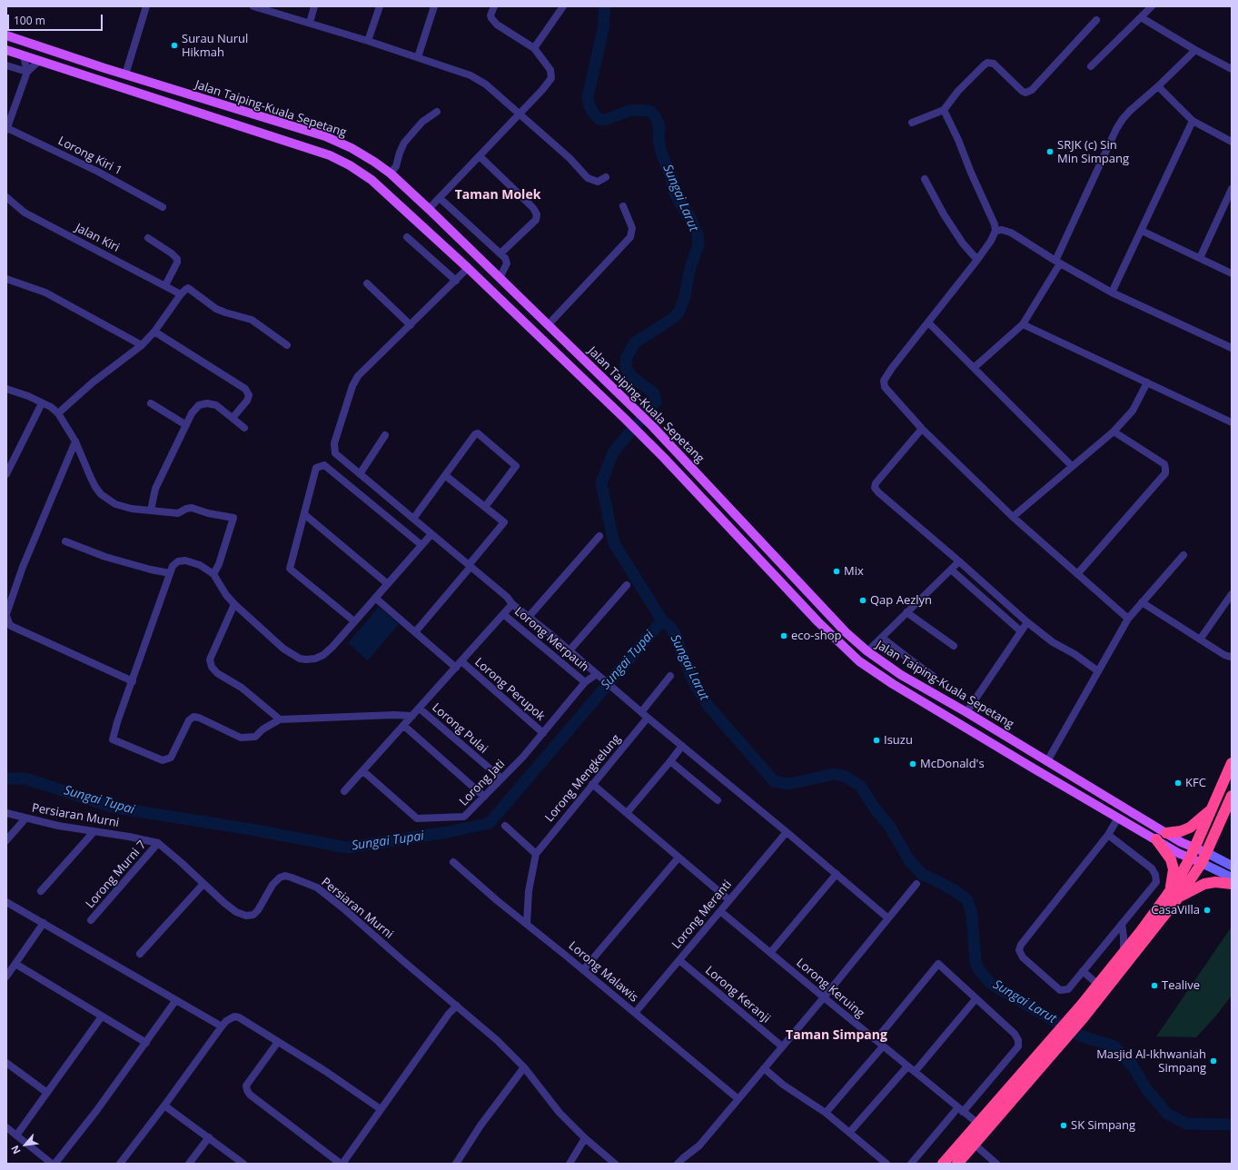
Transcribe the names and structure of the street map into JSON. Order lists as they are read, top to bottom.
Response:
{
  "streets": {
    "main road": ["Jalan Taiping-Kuala Sepetang"],
    "street": [
      "Lorong Kiri 1",
      "Jalan Kiri",
      "Lorong Merpauh",
      "Lorong Perupok",
      "Lorong Pulai",
      "Lorong Mengkelung",
      "Lorong Jati",
      "Persiaran Murni",
      "Lorong Murni 7",
      "Lorong Meranti",
      "Lorong Malawis",
      "Lorong Keruing",
      "Lorong Keranji"
    ]
  },
  "crossings": [
    ["Lorong Merpauh", "Lorong Jati"],
    ["Lorong Perupok", "Lorong Jati"],
    ["Lorong Pulai", "Lorong Jati"],
    ["Persiaran Murni", "Lorong Murni 7"],
    ["Lorong Meranti", "Lorong Malawis"],
    ["Lorong Meranti", "Lorong Keruing"],
    ["Lorong Meranti", "Lorong Keranji"]
  ],
  "districts": ["Taman Molek", "Taman Simpang"],
  "water": ["Sungai Larut", "Sungai Tupai"],
  "places": [
    "Surau Nurul Hikmah",
    "SRJK (c) Sin Min Simpang",
    "Mix",
    "Qap Aezlyn",
    "eco-shop",
    "Isuzu",
    "McDonald's",
    "KFC",
    "CasaVilla",
    "Tealive",
    "Masjid Al-Ikhwaniah Simpang",
    "SK Simpang"
  ],
  "scale_bar": "100 m",
  "north": "bottom left"
}
